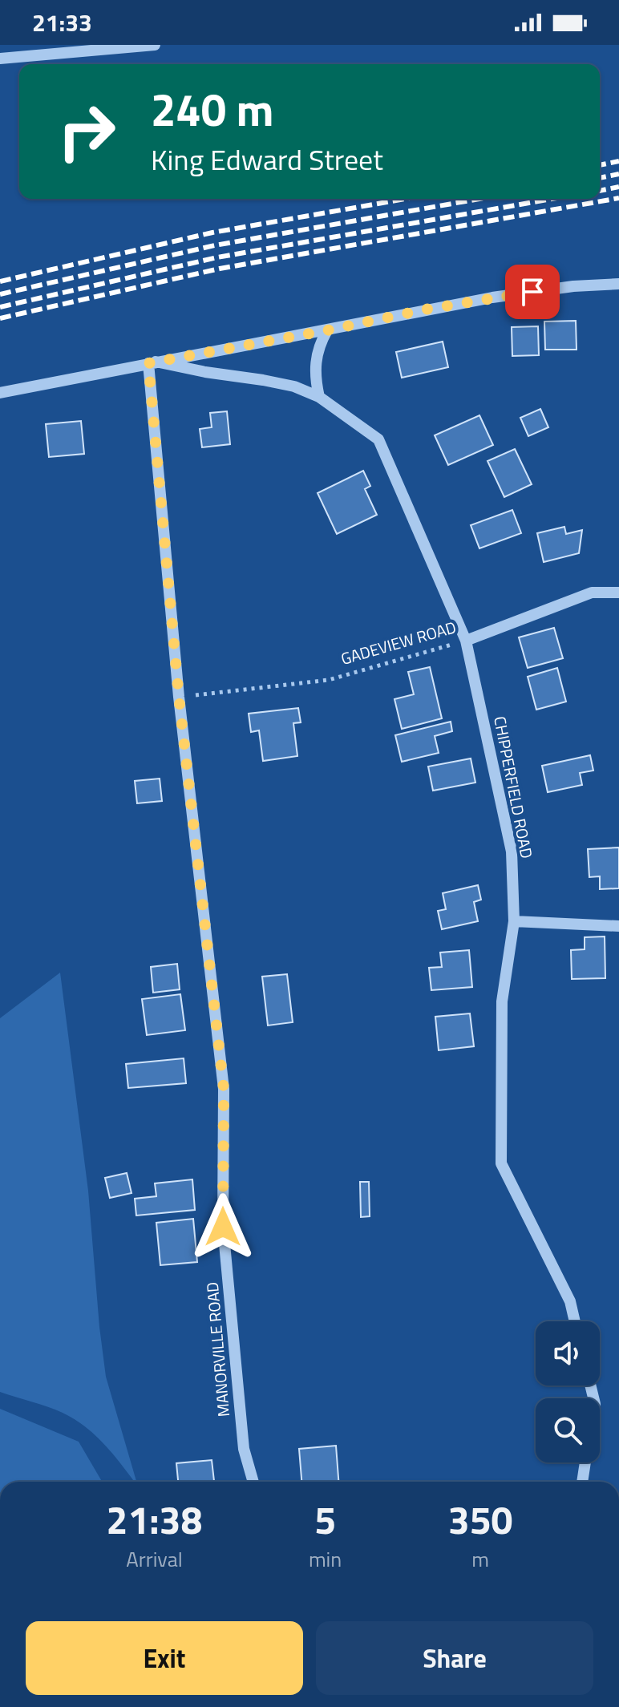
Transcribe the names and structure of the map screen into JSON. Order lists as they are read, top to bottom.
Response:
{
  "streets": {
    "street": ["GADEVIEW ROAD", "CHIPPERFIELD ROAD", "MANORVILLE ROAD"]
  },
  "crossings": [
    ["GADEVIEW ROAD", "CHIPPERFIELD ROAD"],
    ["GADEVIEW ROAD", "MANORVILLE ROAD"],
    ["CHIPPERFIELD ROAD", "MANORVILLE ROAD"]
  ],
  "page": {
    "status": "21:33",
    "turn": ["240 m", "King Edward Street"],
    "eta": [
      "21:38",
      "Arrival",
      "5",
      "min",
      "350",
      "m"
    ],
    "buttons": ["Exit", "Share"]
  }
}
